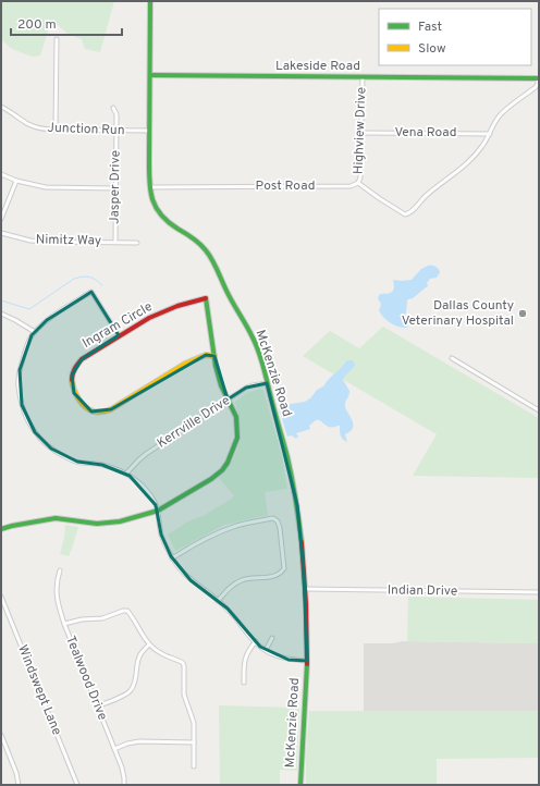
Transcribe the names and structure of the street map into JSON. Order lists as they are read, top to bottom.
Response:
{
  "streets": {
    "street": [
      "Lakeside Road",
      "Junction Run",
      "Highview Drive",
      "Vena Road",
      "Post Road",
      "Jasper Drive",
      "Nimitz Way",
      "Ingram Circle",
      "McKenzie Road",
      "Kerrville Drive",
      "Indian Drive",
      "Tealwood Drive",
      "Windswept Lane"
    ]
  },
  "crossings": [
    ["Lakeside Road", "Highview Drive"],
    ["Lakeside Road", "McKenzie Road"],
    ["Junction Run", "Jasper Drive"],
    ["Junction Run", "McKenzie Road"],
    ["Highview Drive", "Vena Road"],
    ["Highview Drive", "Post Road"],
    ["Post Road", "McKenzie Road"],
    ["Jasper Drive", "Nimitz Way"],
    ["McKenzie Road", "Kerrville Drive"],
    ["McKenzie Road", "Indian Drive"]
  ],
  "places": ["Dallas County Veterinary Hospital"],
  "legend": ["Fast", "Slow"],
  "scale_bar": "200 m"
}
